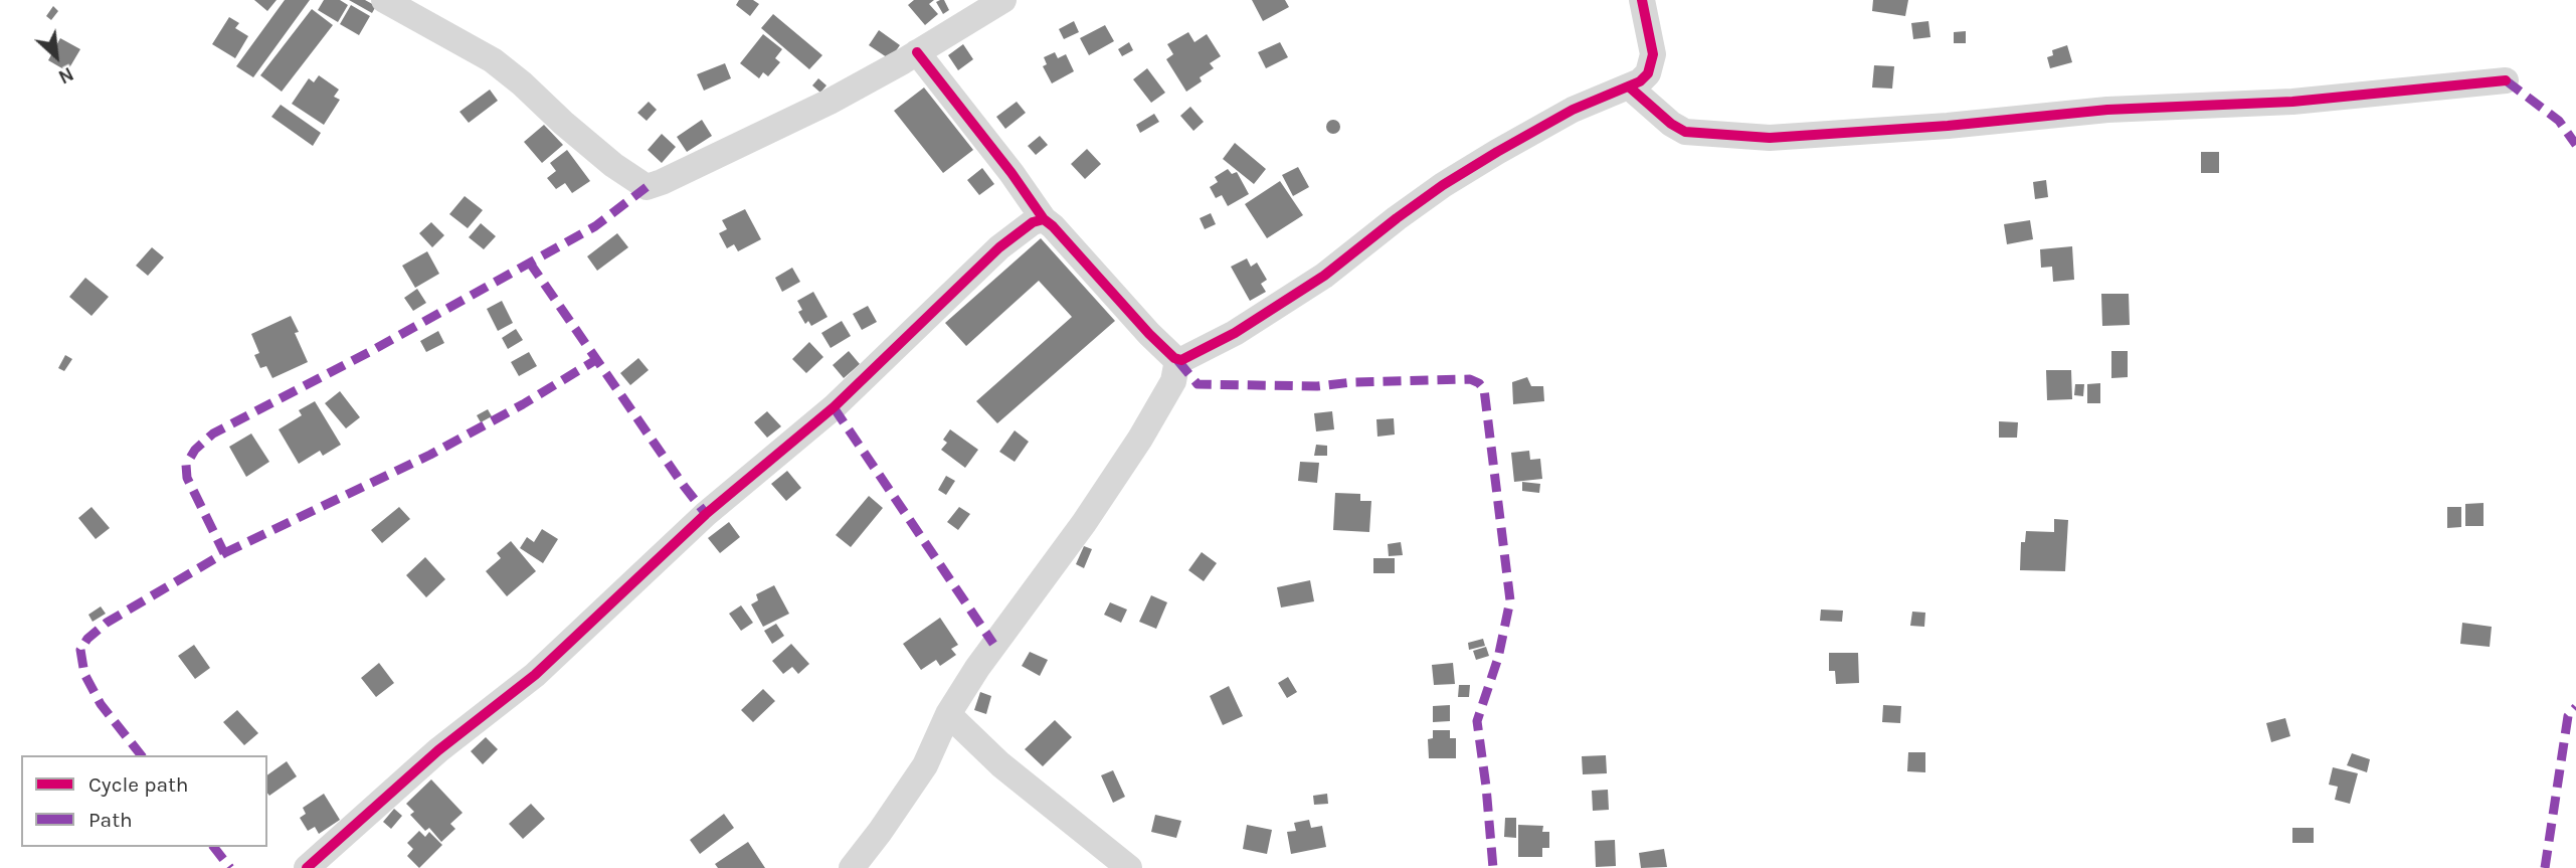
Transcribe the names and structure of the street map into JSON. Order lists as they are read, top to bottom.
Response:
{
  "legend": ["Cycle path", "Path"],
  "north": "bottom right"
}
